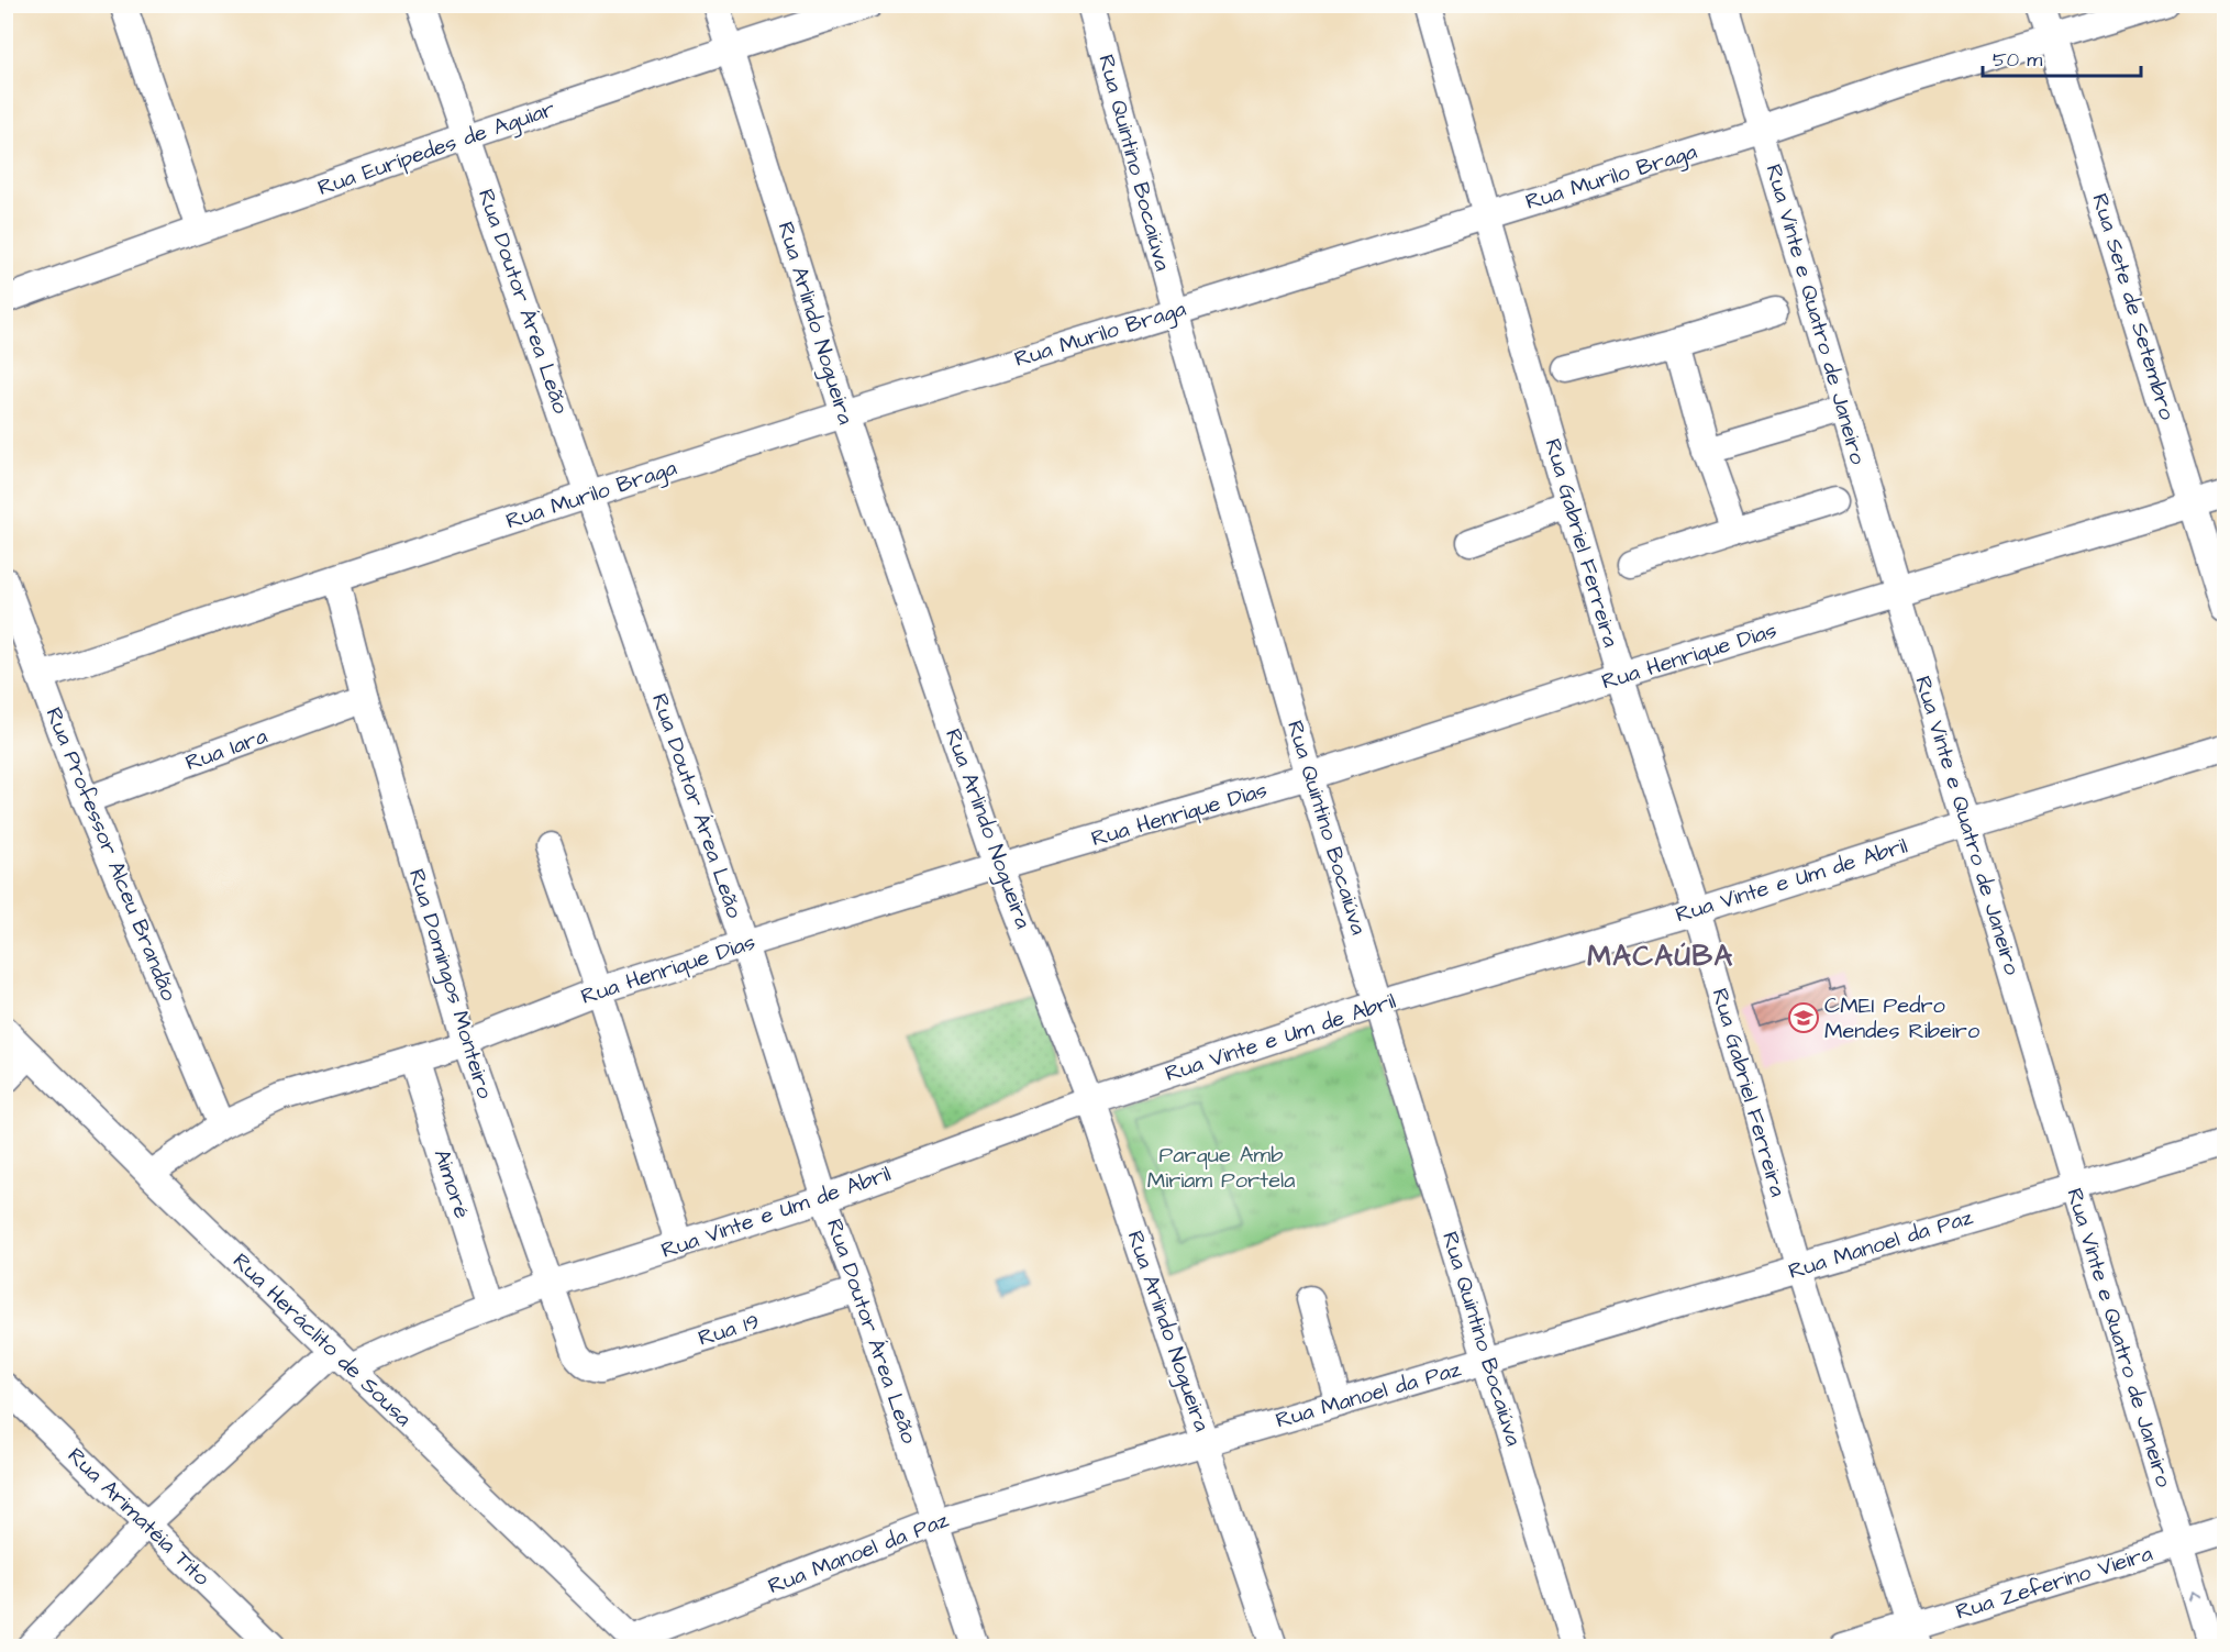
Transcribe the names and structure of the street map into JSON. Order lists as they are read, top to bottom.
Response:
{
  "streets": {
    "street": [
      "Rua Eurípedes de Aguiar",
      "Rua Quintino Bocaiúva",
      "Rua Murilo Braga",
      "Rua Doutor Área Leão",
      "Rua Sete de Setembro",
      "Rua Vinte e Quatro de Janeiro",
      "Rua Arlindo Nogueira",
      "Rua Gabriel Ferreira",
      "Rua Henrique Dias",
      "Rua Iara",
      "Rua Professor Alceu Brandão",
      "Rua Vinte e Um de Abril",
      "Rua Domingos Monteiro",
      "Aimoré",
      "Rua Manoel da Paz",
      "Rua 19",
      "Rua Heráclito de Sousa",
      "Rua Arimatéia Tito",
      "Rua Zeferino Vieira"
    ]
  },
  "crossings": [
    ["Rua Eurípedes de Aguiar", "Rua Doutor Área Leão"],
    ["Rua Eurípedes de Aguiar", "Rua Arlindo Nogueira"],
    ["Rua Quintino Bocaiúva", "Rua Murilo Braga"],
    ["Rua Quintino Bocaiúva", "Rua Henrique Dias"],
    ["Rua Quintino Bocaiúva", "Rua Vinte e Um de Abril"],
    ["Rua Quintino Bocaiúva", "Rua Manoel da Paz"],
    ["Rua Murilo Braga", "Rua Doutor Área Leão"],
    ["Rua Murilo Braga", "Rua Sete de Setembro"],
    ["Rua Murilo Braga", "Rua Vinte e Quatro de Janeiro"],
    ["Rua Murilo Braga", "Rua Arlindo Nogueira"],
    ["Rua Murilo Braga", "Rua Gabriel Ferreira"],
    ["Rua Murilo Braga", "Rua Professor Alceu Brandão"],
    ["Rua Murilo Braga", "Rua Domingos Monteiro"],
    ["Rua Doutor Área Leão", "Rua Henrique Dias"],
    ["Rua Doutor Área Leão", "Rua Vinte e Um de Abril"],
    ["Rua Doutor Área Leão", "Rua Manoel da Paz"],
    ["Rua Doutor Área Leão", "Rua 19"],
    ["Rua Sete de Setembro", "Rua Henrique Dias"],
    ["Rua Vinte e Quatro de Janeiro", "Rua Henrique Dias"],
    ["Rua Vinte e Quatro de Janeiro", "Rua Vinte e Um de Abril"],
    ["Rua Vinte e Quatro de Janeiro", "Rua Manoel da Paz"],
    ["Rua Vinte e Quatro de Janeiro", "Rua Zeferino Vieira"],
    ["Rua Arlindo Nogueira", "Rua Henrique Dias"],
    ["Rua Arlindo Nogueira", "Rua Vinte e Um de Abril"],
    ["Rua Arlindo Nogueira", "Rua Manoel da Paz"],
    ["Rua Gabriel Ferreira", "Rua Henrique Dias"],
    ["Rua Gabriel Ferreira", "Rua Vinte e Um de Abril"],
    ["Rua Gabriel Ferreira", "Rua Manoel da Paz"],
    ["Rua Gabriel Ferreira", "Rua Zeferino Vieira"],
    ["Rua Henrique Dias", "Rua Professor Alceu Brandão"],
    ["Rua Henrique Dias", "Rua Domingos Monteiro"],
    ["Rua Henrique Dias", "Aimoré"],
    ["Rua Henrique Dias", "Rua Heráclito de Sousa"],
    ["Rua Iara", "Rua Professor Alceu Brandão"],
    ["Rua Iara", "Rua Domingos Monteiro"],
    ["Rua Vinte e Um de Abril", "Rua Domingos Monteiro"],
    ["Rua Vinte e Um de Abril", "Aimoré"],
    ["Rua Vinte e Um de Abril", "Rua Heráclito de Sousa"],
    ["Rua Vinte e Um de Abril", "Rua Arimatéia Tito"],
    ["Rua Domingos Monteiro", "Rua 19"],
    ["Rua Manoel da Paz", "Rua Heráclito de Sousa"]
  ],
  "districts": ["MACAÚBA"],
  "parks": ["Parque Amb Miriam Portela"],
  "places": {
    "school or university": ["CMEI Pedro Mendes Ribeiro"]
  },
  "scale_bar": "50 m"
}
